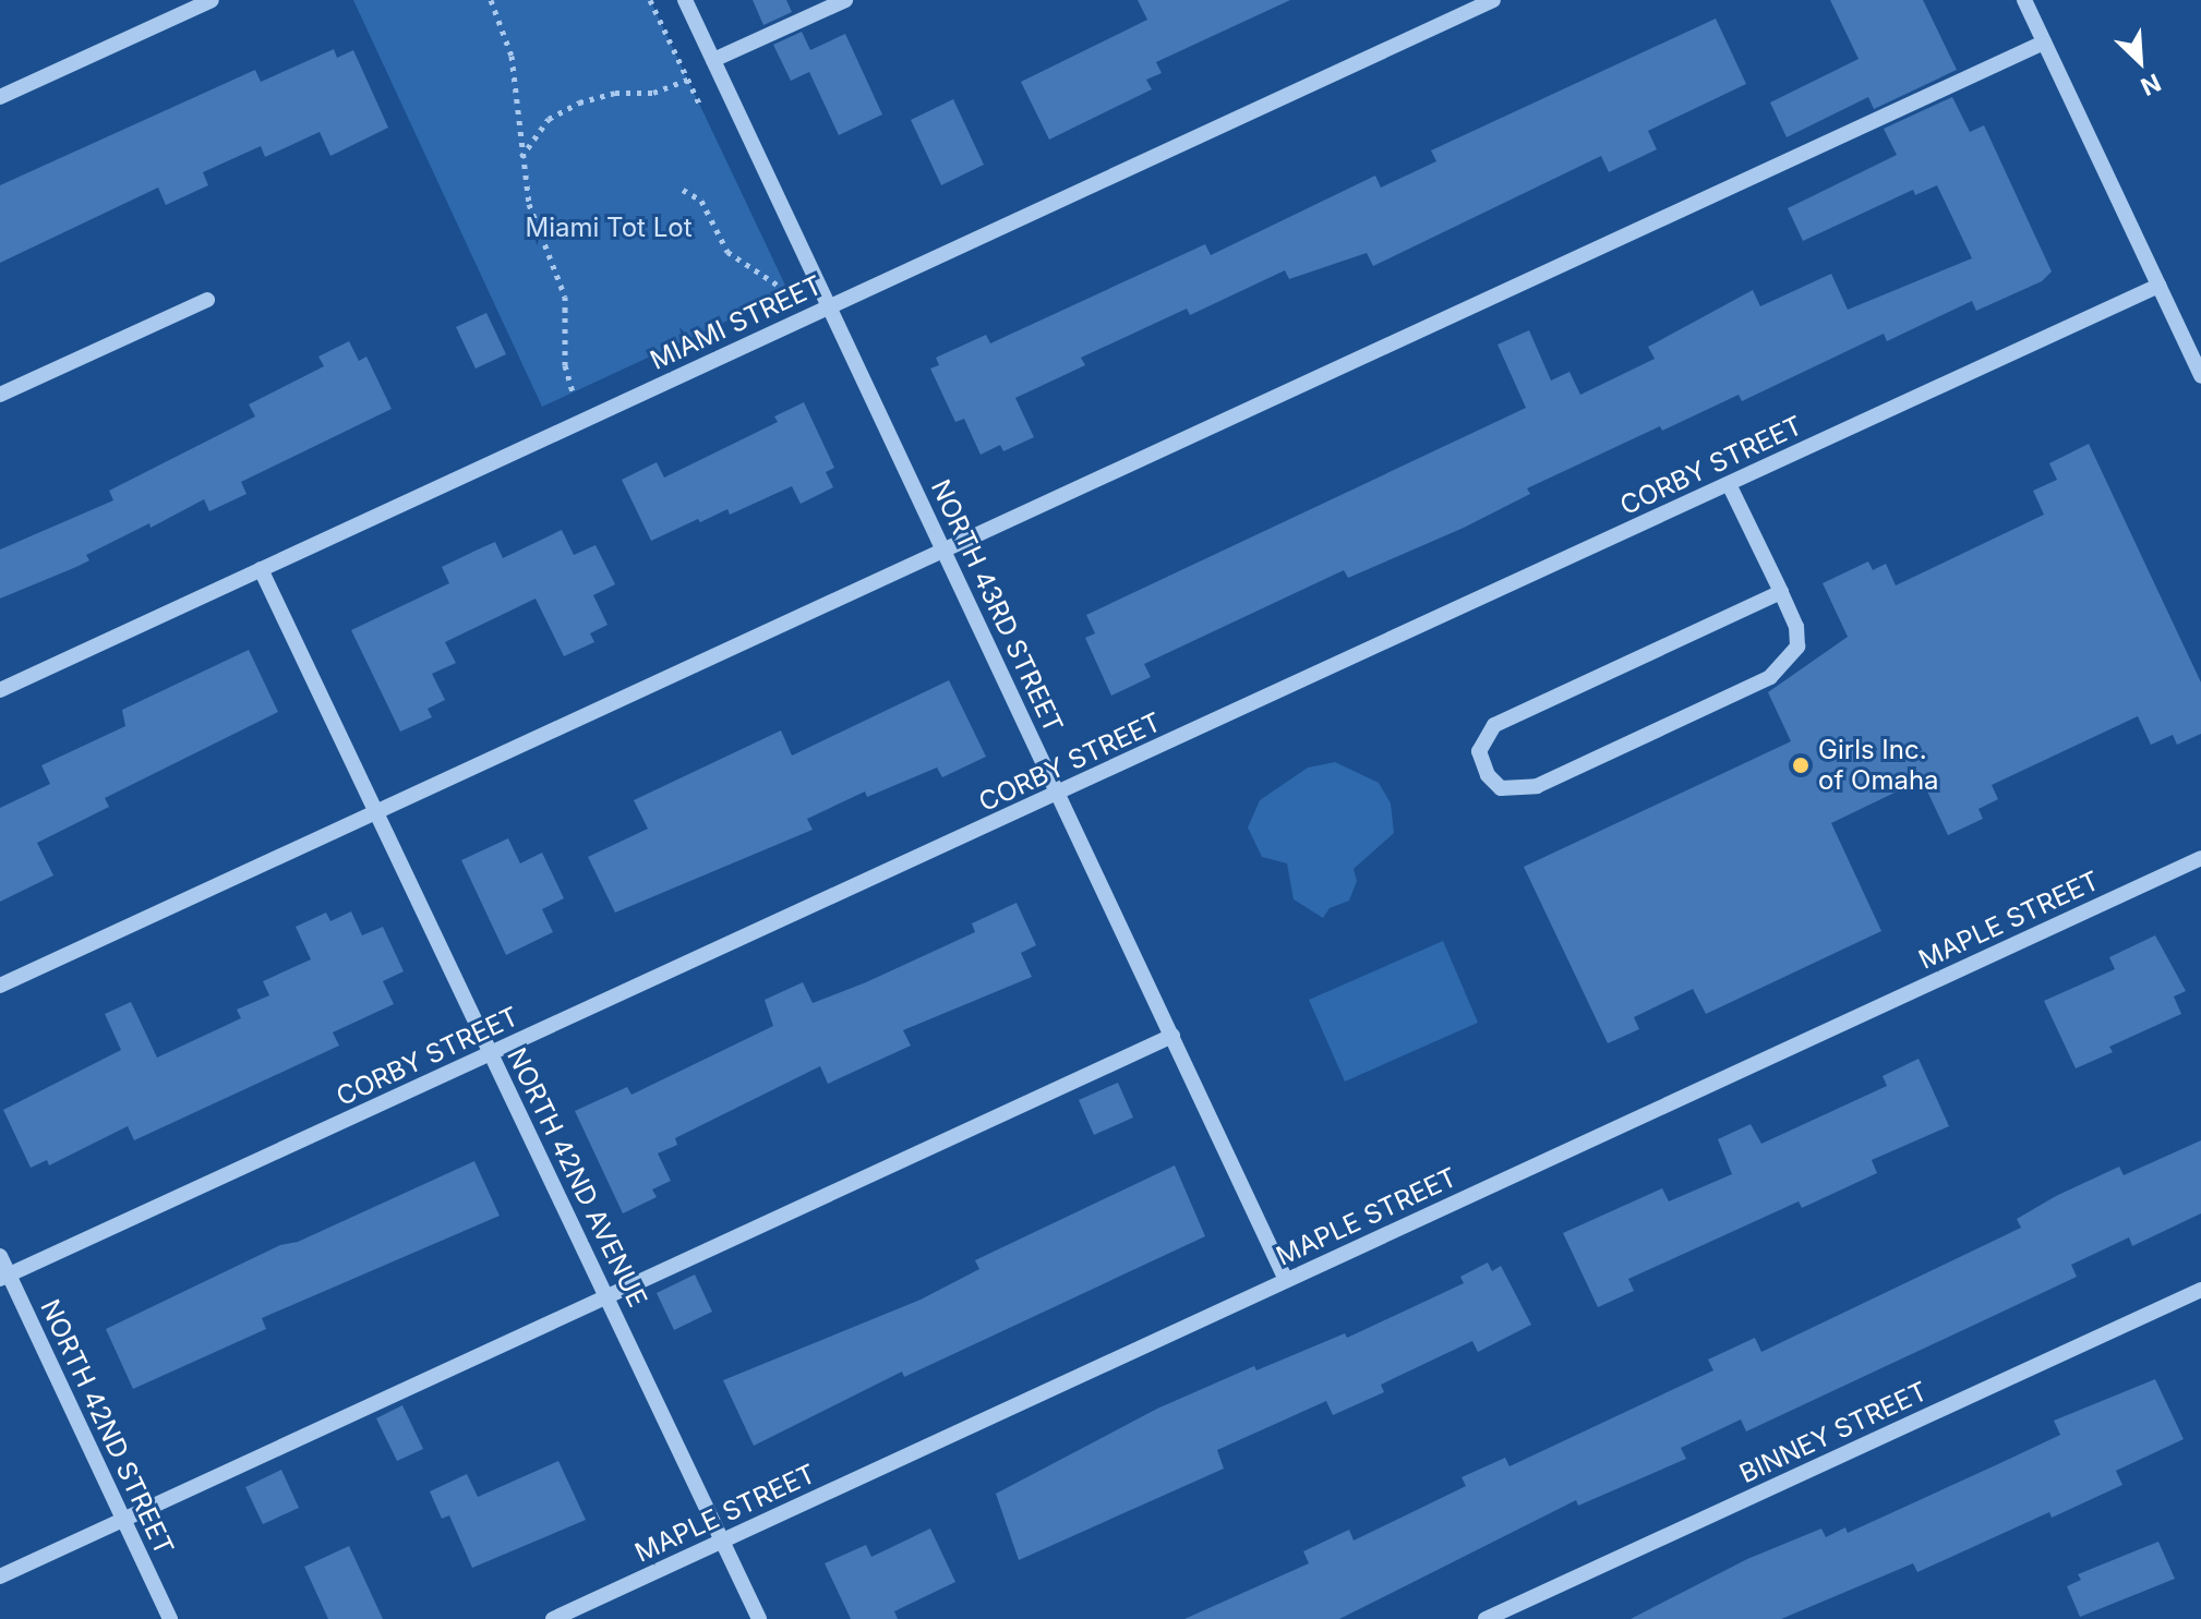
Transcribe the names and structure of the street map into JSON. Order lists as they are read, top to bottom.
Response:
{
  "streets": {
    "street": [
      "MIAMI STREET",
      "CORBY STREET",
      "NORTH 43RD STREET",
      "MAPLE STREET",
      "NORTH 42ND AVENUE",
      "NORTH 42ND STREET",
      "BINNEY STREET"
    ]
  },
  "crossings": [
    ["MIAMI STREET", "NORTH 43RD STREET"],
    ["MIAMI STREET", "NORTH 42ND AVENUE"],
    ["CORBY STREET", "NORTH 43RD STREET"],
    ["CORBY STREET", "NORTH 42ND AVENUE"],
    ["CORBY STREET", "NORTH 42ND STREET"],
    ["NORTH 43RD STREET", "MAPLE STREET"],
    ["MAPLE STREET", "NORTH 42ND AVENUE"]
  ],
  "parks": ["Miami Tot Lot"],
  "places": ["Girls Inc. of Omaha"],
  "north": "bottom right"
}
